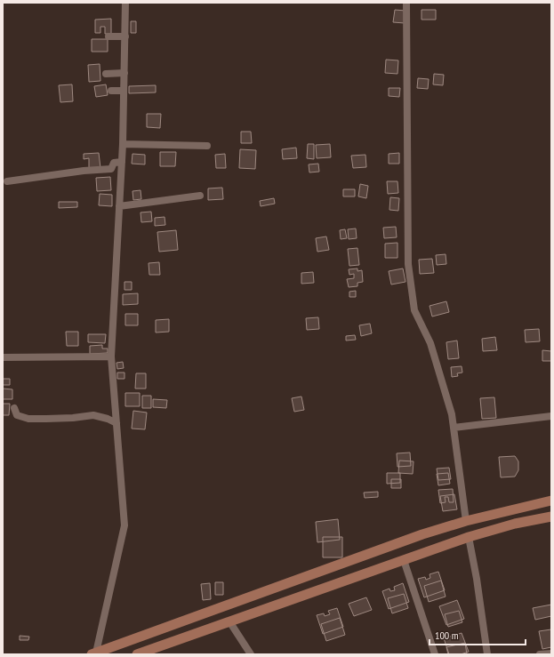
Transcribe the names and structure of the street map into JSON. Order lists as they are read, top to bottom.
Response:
{
  "scale_bar": "100 m"
}
